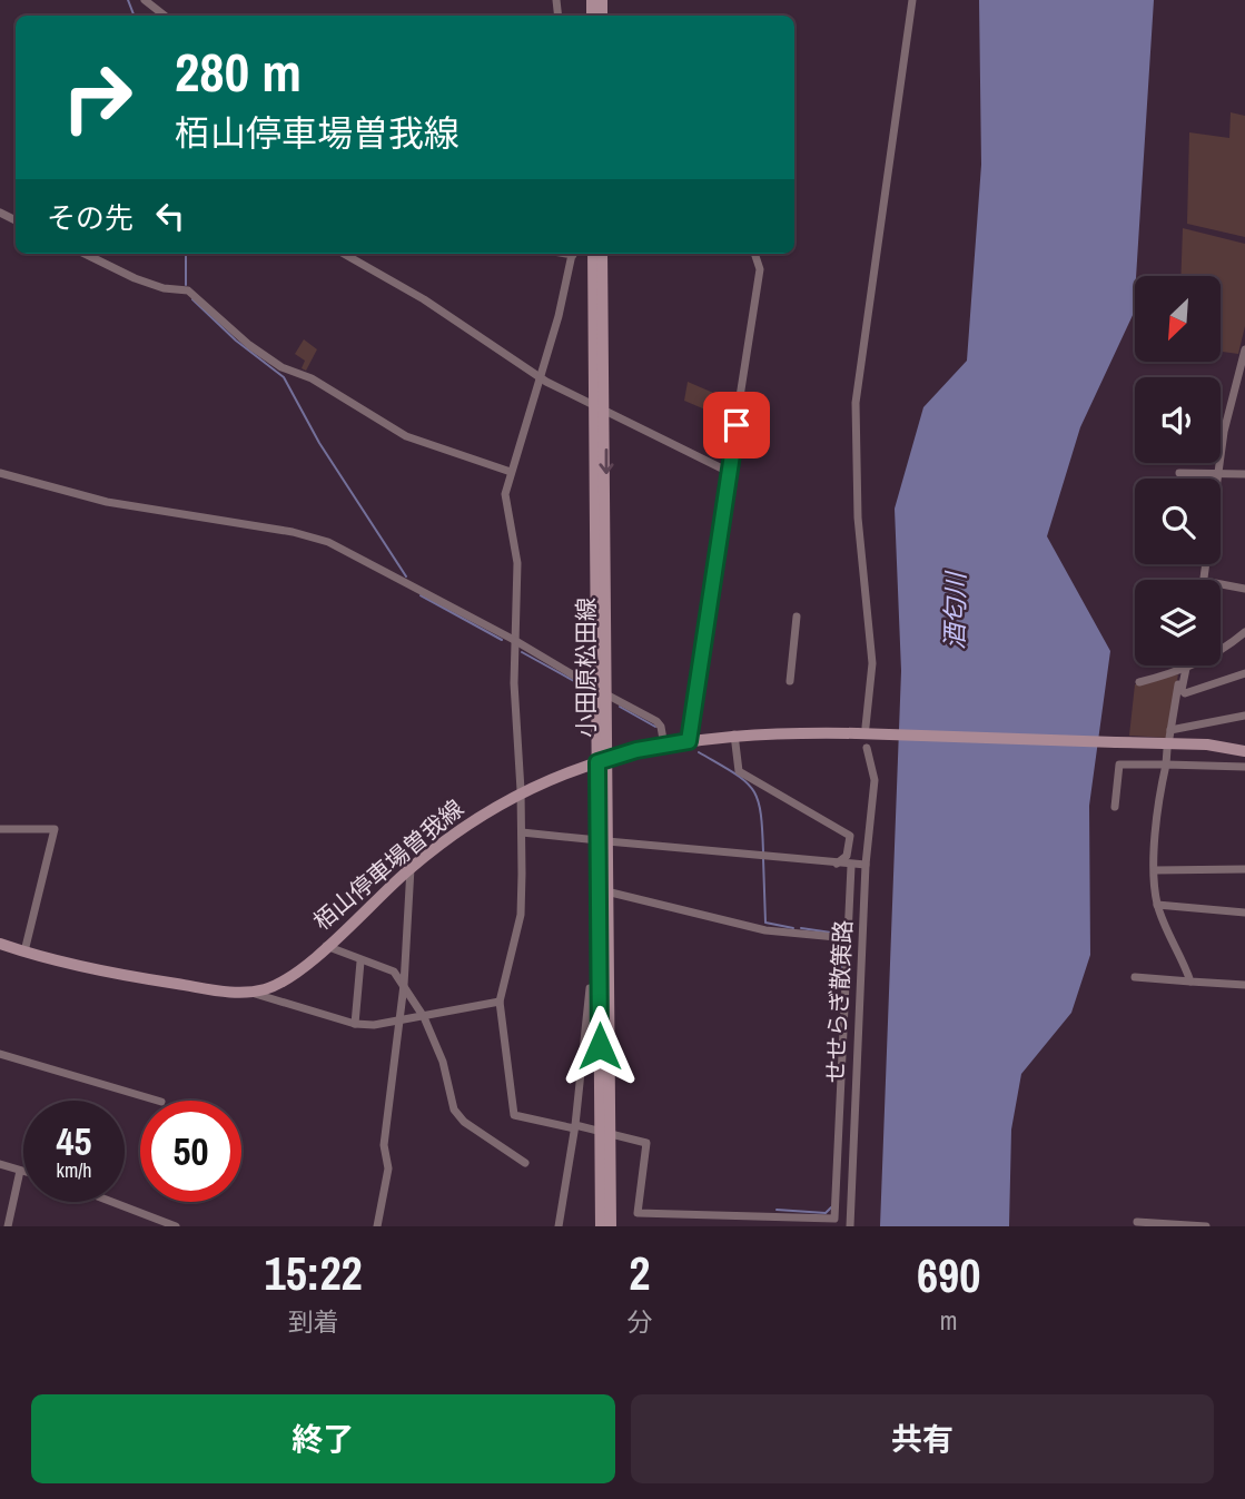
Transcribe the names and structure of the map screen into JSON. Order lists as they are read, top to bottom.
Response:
{
  "streets": {
    "main road": ["小田原松田線", "栢山停車場曽我線"],
    "street": ["せせらぎ散策路"]
  },
  "crossings": [
    ["小田原松田線", "栢山停車場曽我線"]
  ],
  "water": ["酒匂川"],
  "north": "bottom left",
  "page": {
    "turn": ["280 m", "栢山停車場曽我線"],
    "then": "その先",
    "speed": "45 km/h",
    "limit": "50",
    "eta": [
      "15:22",
      "到着",
      "2",
      "分",
      "690",
      "m"
    ],
    "buttons": ["終了", "共有"]
  }
}
